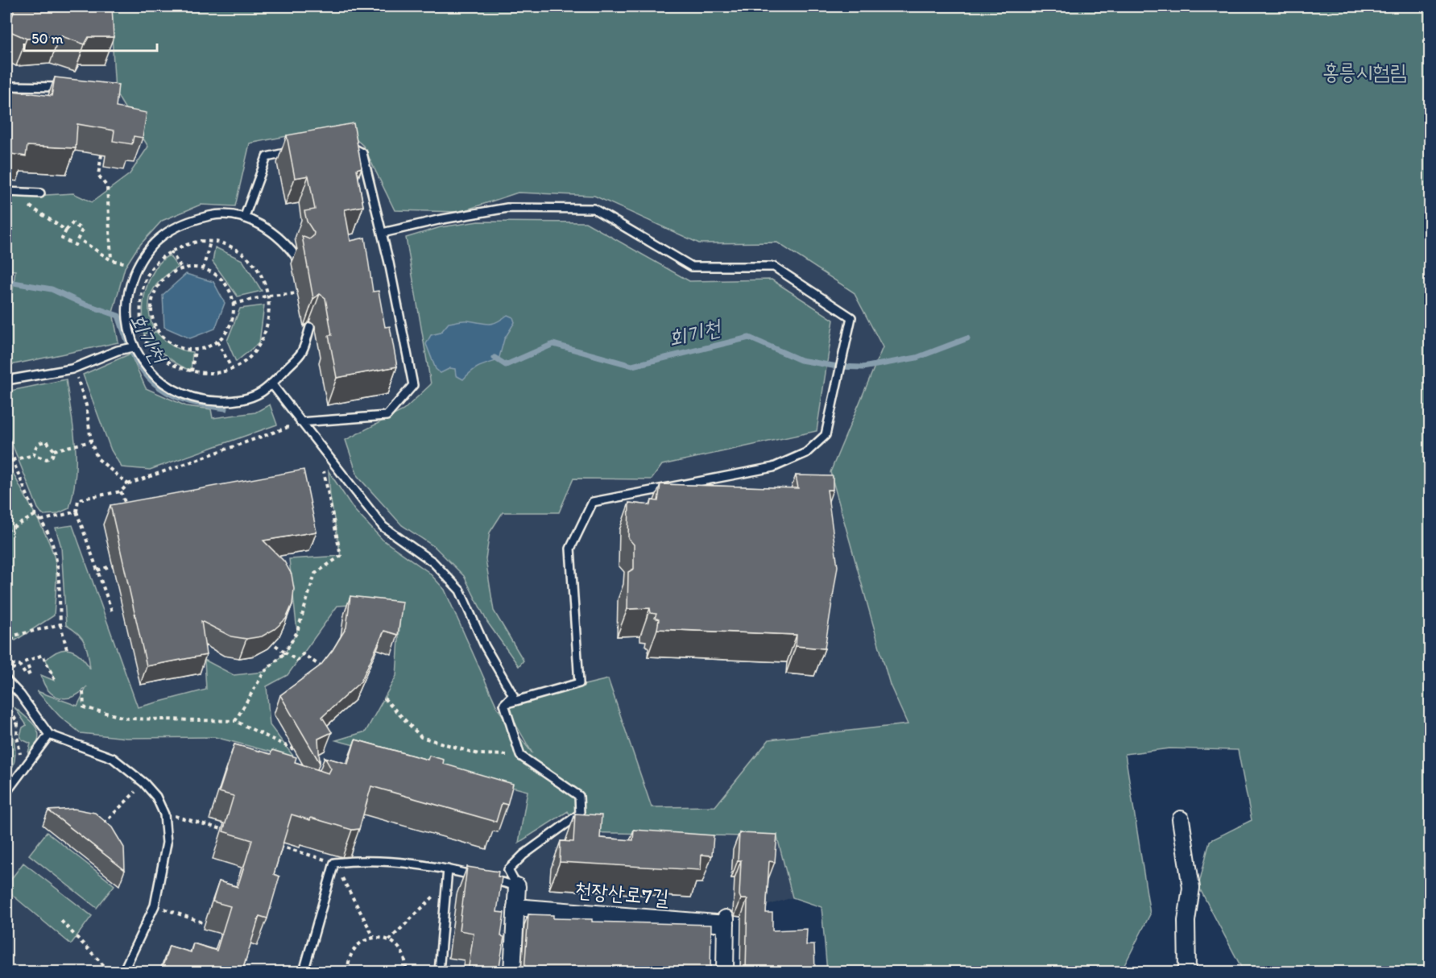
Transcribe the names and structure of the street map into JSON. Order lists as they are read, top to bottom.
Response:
{
  "streets": {
    "street": ["천장산로7길"]
  },
  "water": ["회기천"],
  "parks": ["홍릉시험림"],
  "scale_bar": "50 m"
}
